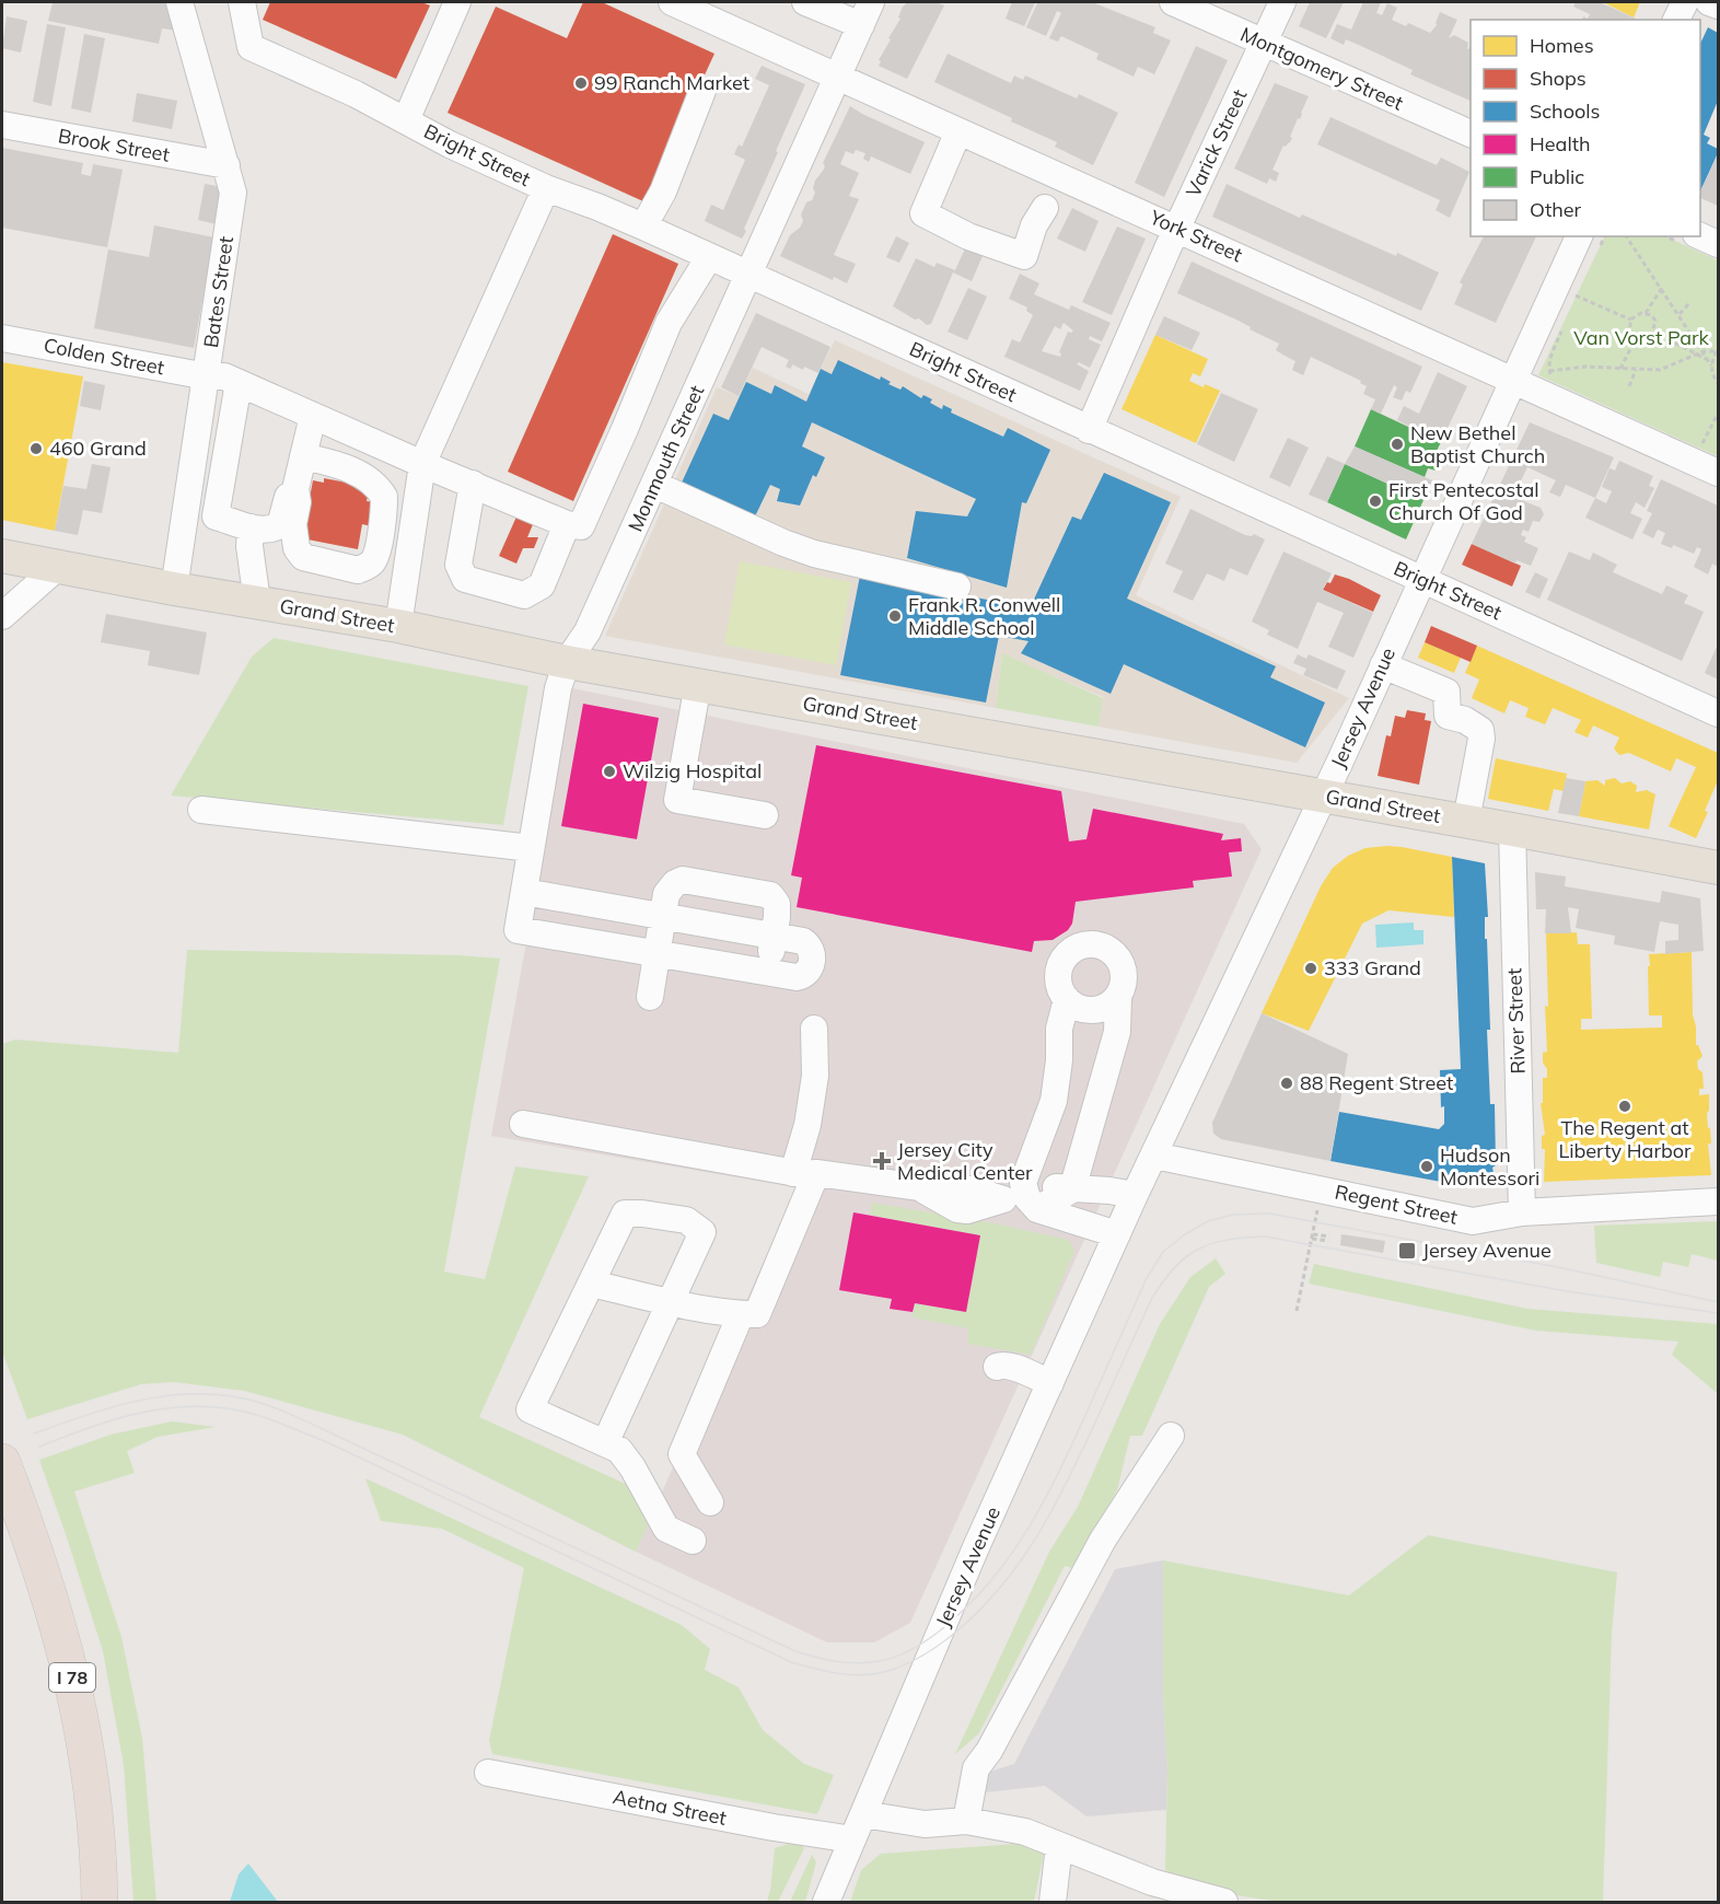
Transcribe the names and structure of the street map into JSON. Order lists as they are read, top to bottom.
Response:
{
  "streets": {
    "highway": ["I 78"],
    "main road": ["Grand Street"],
    "street": [
      "Montgomery Street",
      "Varick Street",
      "Brook Street",
      "Bright Street",
      "York Street",
      "Bates Street",
      "Colden Street",
      "Monmouth Street",
      "Jersey Avenue",
      "River Street",
      "Regent Street",
      "Aetna Street"
    ]
  },
  "crossings": [
    ["Montgomery Street", "Varick Street"],
    ["Varick Street", "Bright Street"],
    ["Varick Street", "York Street"],
    ["Brook Street", "Bates Street"],
    ["Bright Street", "Monmouth Street"],
    ["Bright Street", "Jersey Avenue"],
    ["York Street", "Monmouth Street"],
    ["York Street", "Jersey Avenue"],
    ["Bates Street", "Colden Street"],
    ["Bates Street", "Grand Street"],
    ["Monmouth Street", "Grand Street"],
    ["Grand Street", "Jersey Avenue"],
    ["Grand Street", "River Street"],
    ["Jersey Avenue", "Regent Street"],
    ["Jersey Avenue", "Aetna Street"],
    ["River Street", "Regent Street"]
  ],
  "parks": ["Van Vorst Park"],
  "places": {
    "other": [
      "99 Ranch Market",
      "New Bethel Baptist Church",
      "460 Grand",
      "First Pentecostal Church Of God",
      "Frank R. Conwell Middle School",
      "Wilzig Hospital",
      "333 Grand",
      "88 Regent Street",
      "The Regent at Liberty Harbor",
      "Hudson Montessori"
    ],
    "health": ["Jersey City Medical Center"],
    "transit": ["Jersey Avenue"]
  },
  "legend": [
    "Homes",
    "Shops",
    "Schools",
    "Health",
    "Public",
    "Other"
  ]
}
